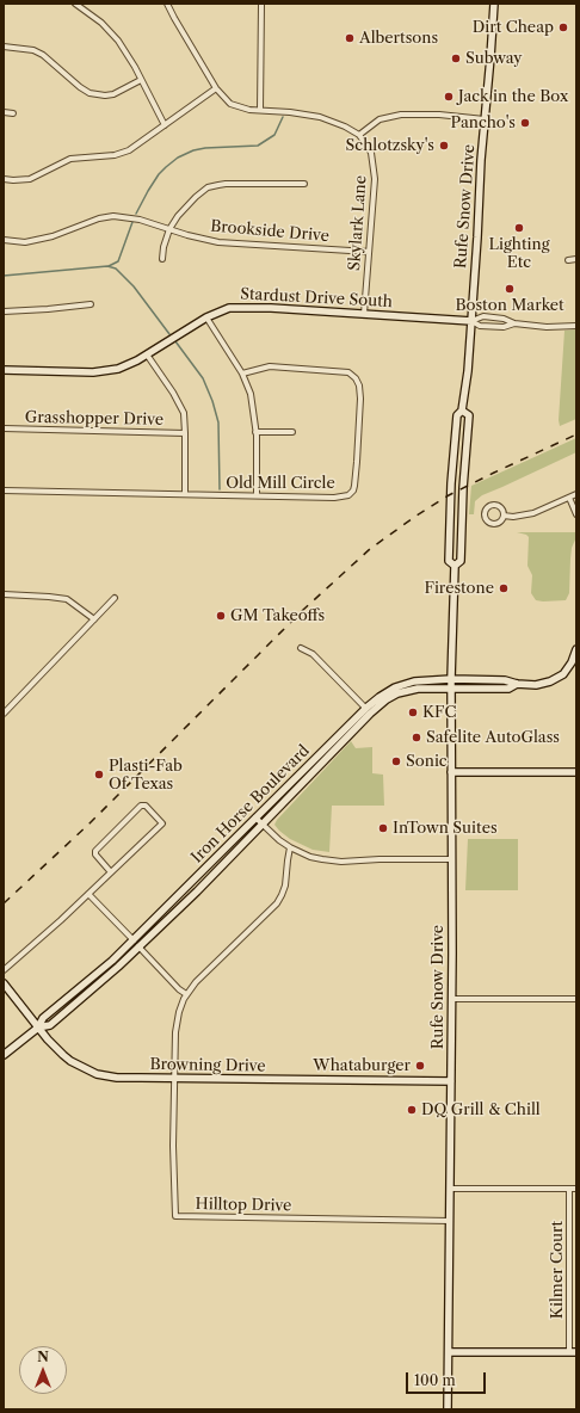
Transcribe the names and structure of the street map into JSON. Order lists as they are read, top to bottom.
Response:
{
  "streets": {
    "street": [
      "Rufe Snow Drive",
      "Skylark Lane",
      "Brookside Drive",
      "Stardust Drive South",
      "Grasshopper Drive",
      "Old Mill Circle",
      "Iron Horse Boulevard",
      "Browning Drive",
      "Hilltop Drive",
      "Kilmer Court"
    ]
  },
  "crossings": [
    ["Rufe Snow Drive", "Stardust Drive South"],
    ["Rufe Snow Drive", "Iron Horse Boulevard"],
    ["Rufe Snow Drive", "Browning Drive"],
    ["Rufe Snow Drive", "Hilltop Drive"],
    ["Skylark Lane", "Brookside Drive"],
    ["Skylark Lane", "Stardust Drive South"],
    ["Iron Horse Boulevard", "Browning Drive"],
    ["Browning Drive", "Hilltop Drive"]
  ],
  "places": [
    "Dirt Cheap",
    "Albertsons",
    "Subway",
    "Jack in the Box",
    "Pancho's",
    "Schlotzsky's",
    "Lighting Etc",
    "Boston Market",
    "Firestone",
    "GM Takeoffs",
    "KFC",
    "Safelite AutoGlass",
    "Sonic",
    "Plasti-Fab Of Texas",
    "InTown Suites",
    "Whataburger",
    "DQ Grill & Chill"
  ],
  "scale_bar": "100 m",
  "north": "top"
}
